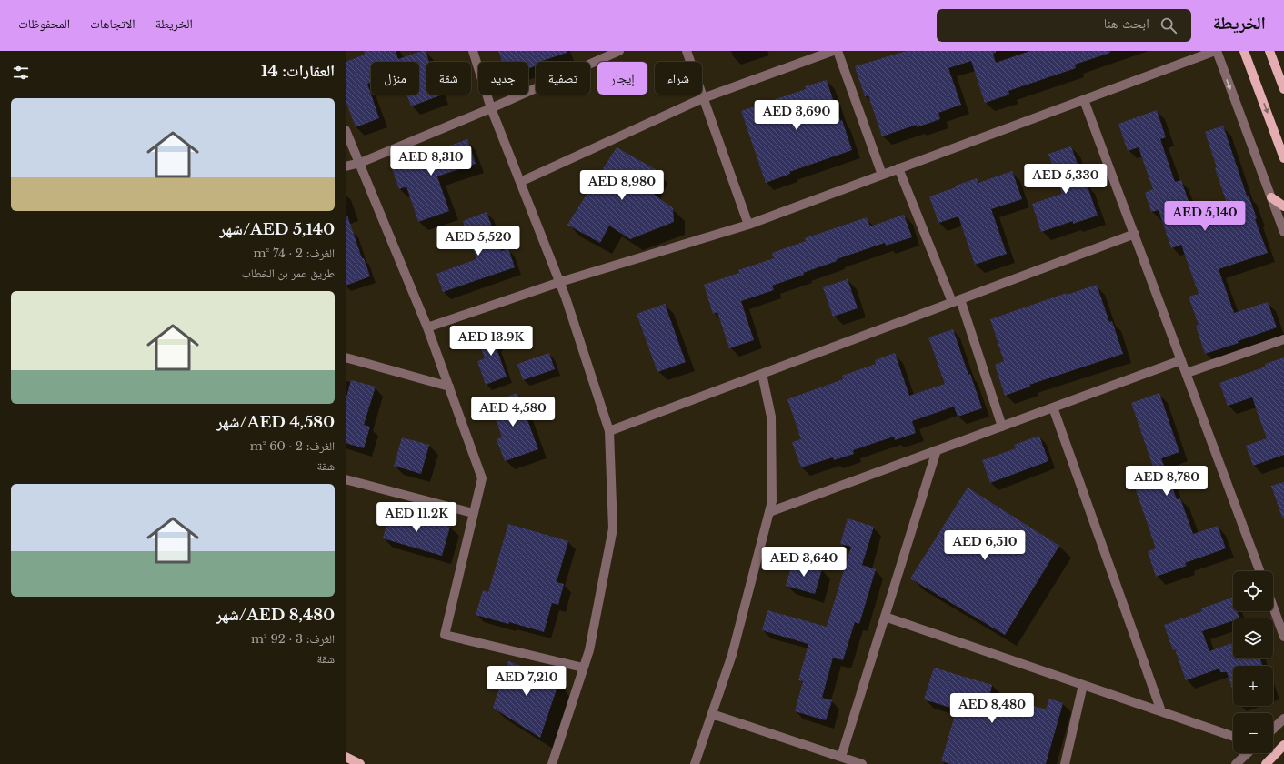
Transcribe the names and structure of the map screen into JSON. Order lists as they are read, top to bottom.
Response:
{
  "page": {
    "header": "الخريطة",
    "search": "ابحث هنا",
    "nav": ["الخريطة", "الاتجاهات", "المحفوظات"],
    "heading": "العقارات: 14",
    "chip": [
      "شراء",
      "إيجار",
      "تصفية",
      "جديد",
      "شقة",
      "منزل"
    ],
    "list": [
      {
        "name": "AED 5,140/شهر",
        "note": "الغرف: 2 · 74 m² · طريق عمر بن الخطاب"
      },
      {
        "name": "AED 4,580/شهر",
        "note": "الغرف: 2 · 60 m² · شقة"
      },
      {
        "name": "AED 8,480/شهر",
        "note": "الغرف: 3 · 92 m² · شقة"
      }
    ],
    "price": [
      "AED 3,690",
      "AED 8,310",
      "AED 5,330",
      "AED 8,980",
      "AED 5,140",
      "AED 5,520",
      "AED 13.9K",
      "AED 4,580",
      "AED 8,780",
      "AED 11.2K",
      "AED 6,510",
      "AED 3,640",
      "AED 7,210",
      "AED 8,480"
    ],
    "map_buttons": ["+", "−"]
  }
}
